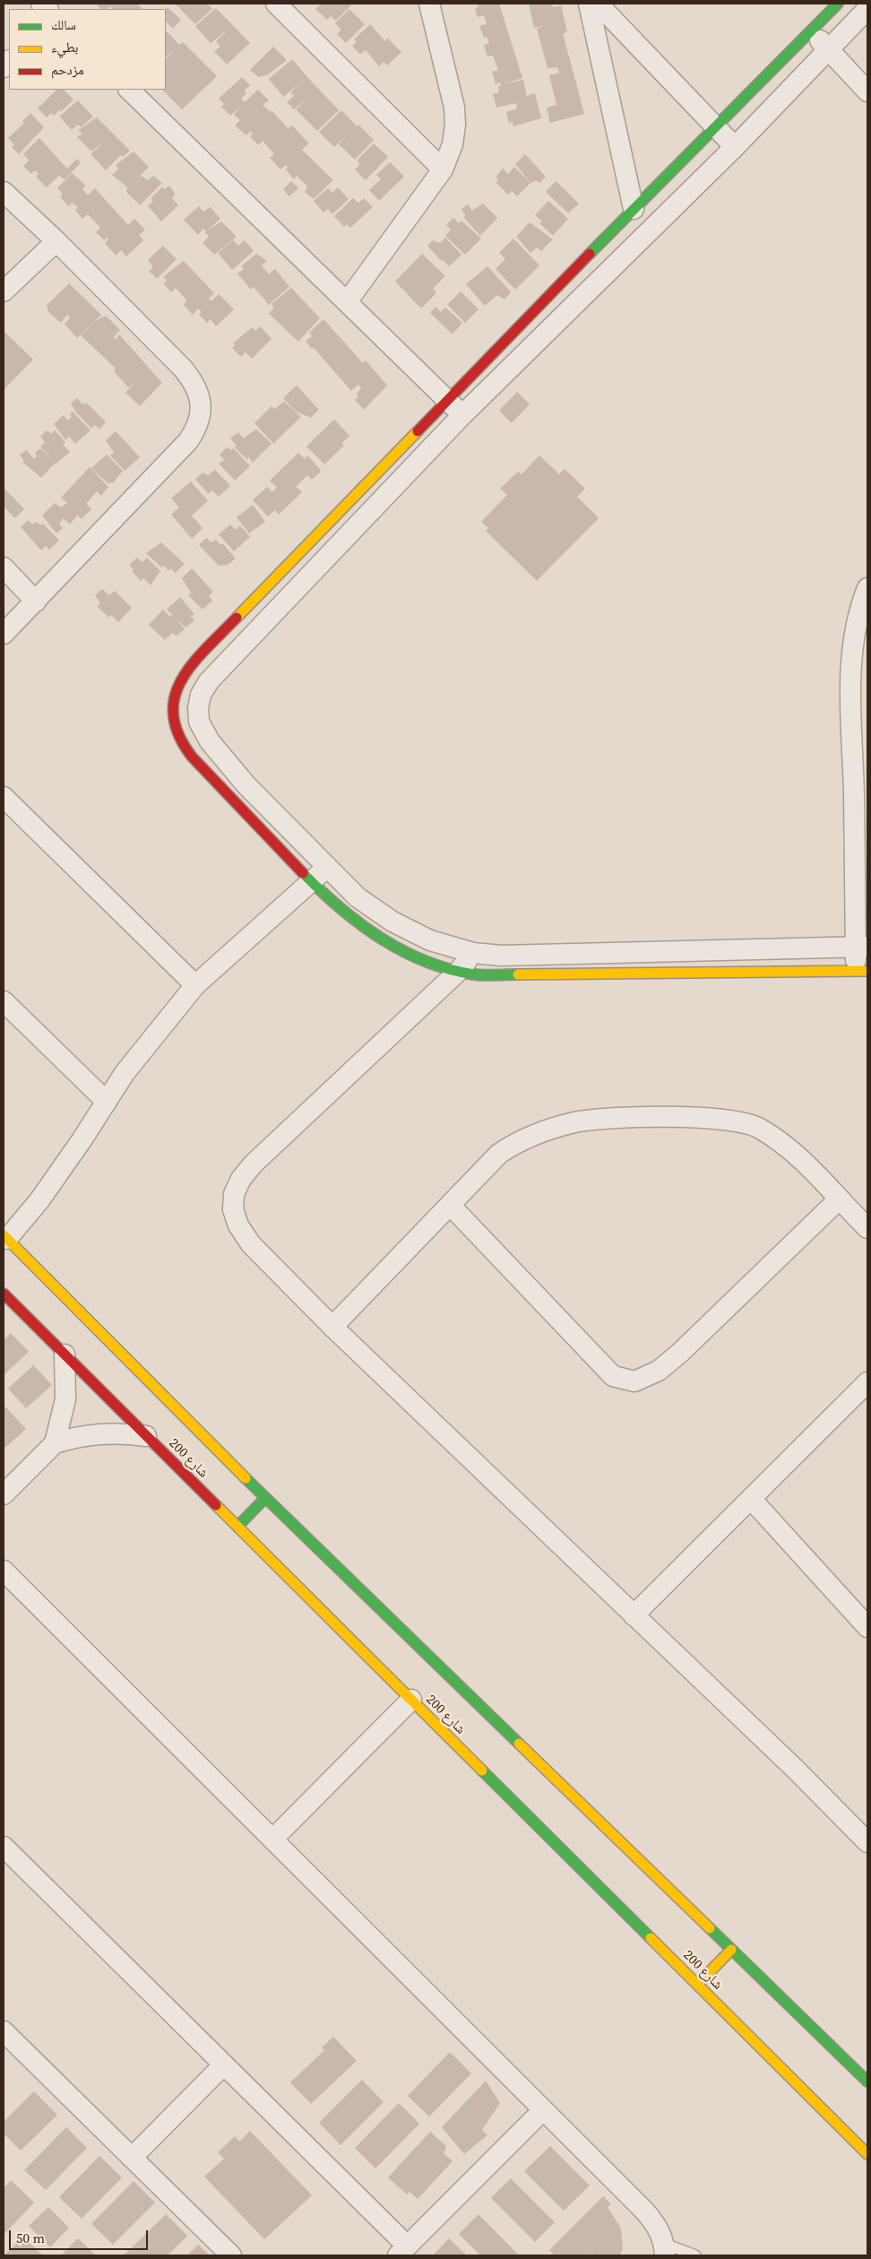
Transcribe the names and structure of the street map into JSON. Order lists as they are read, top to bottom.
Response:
{
  "streets": {
    "street": ["شارع 200"]
  },
  "legend": ["سالك", "بطيء", "مزدحم"],
  "scale_bar": "50 m"
}
